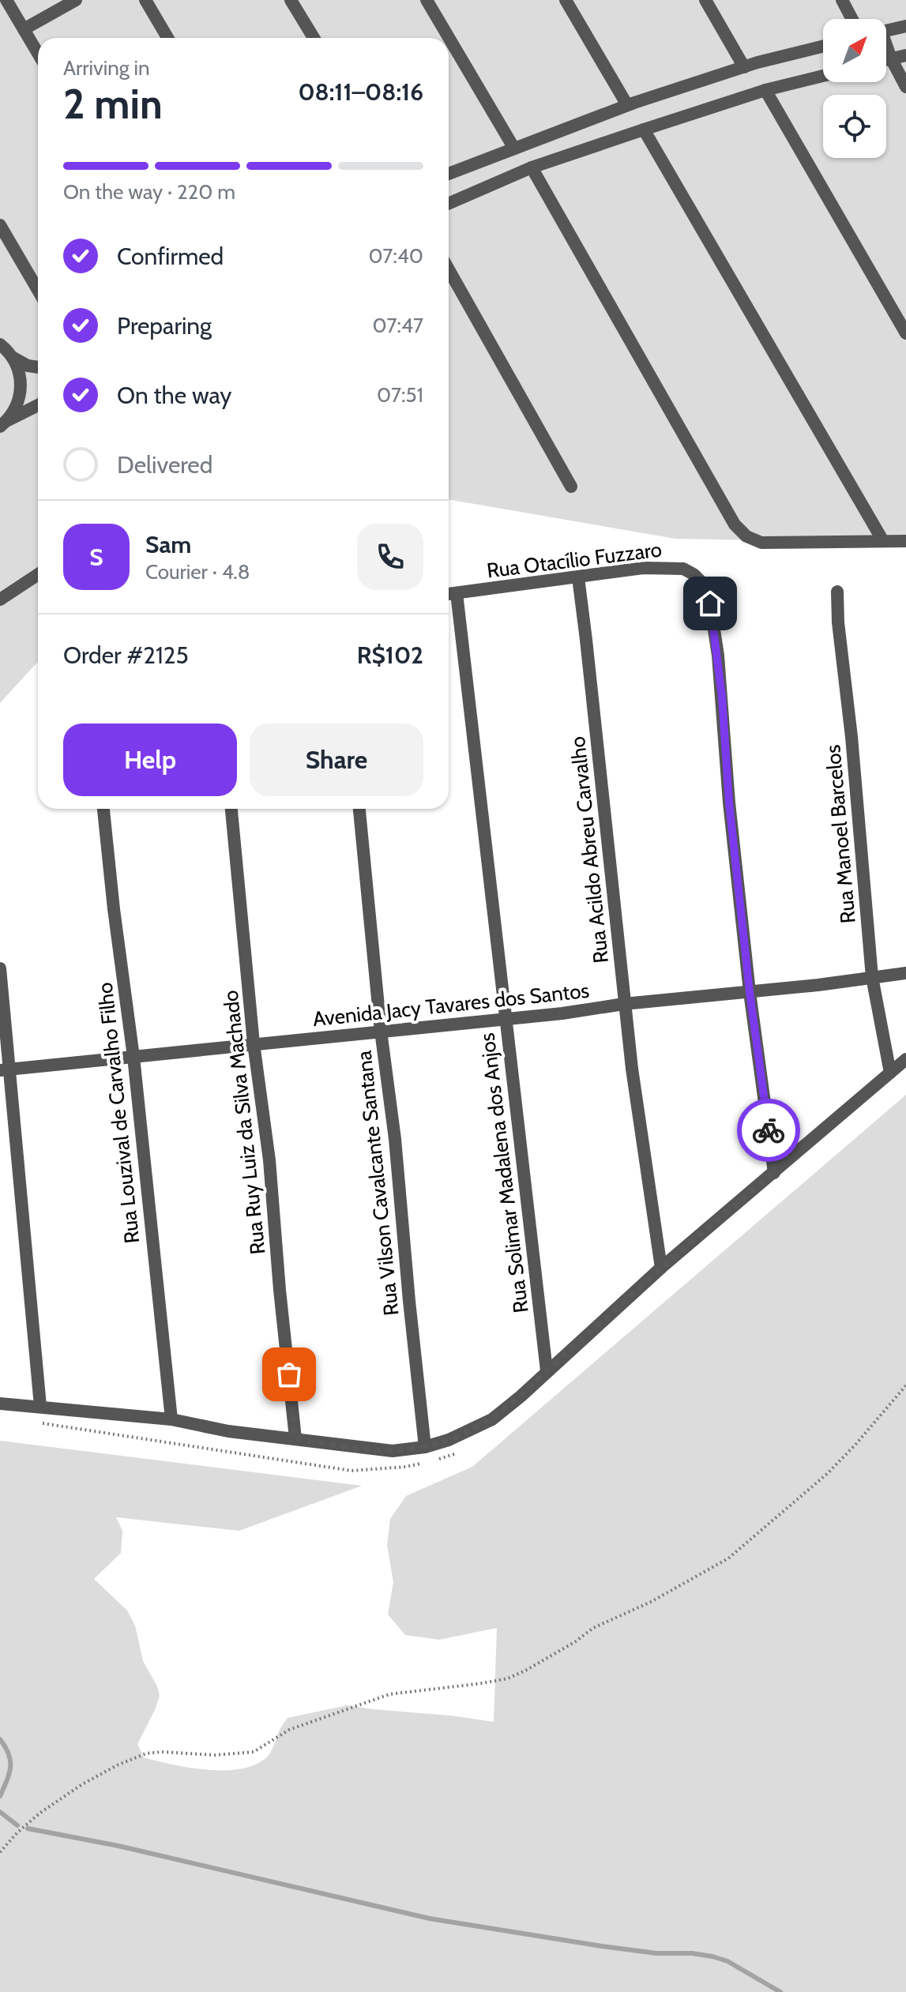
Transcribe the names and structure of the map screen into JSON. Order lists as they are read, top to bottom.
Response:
{
  "streets": {
    "street": [
      "Rua Otacílio Fuzzaro",
      "Rua Manoel Barcelos",
      "Rua Acildo Abreu Carvalho",
      "Avenida Jacy Tavares dos Santos",
      "Rua Louzival de Carvalho Filho",
      "Rua Ruy Luiz da Silva Machado",
      "Rua Solimar Madalena dos Anjos",
      "Rua Vilson Cavalcante Santana"
    ]
  },
  "crossings": [
    ["Rua Otacílio Fuzzaro", "Rua Acildo Abreu Carvalho"],
    ["Rua Otacílio Fuzzaro", "Avenida Jacy Tavares dos Santos"],
    ["Rua Otacílio Fuzzaro", "Rua Solimar Madalena dos Anjos"],
    ["Rua Manoel Barcelos", "Avenida Jacy Tavares dos Santos"],
    ["Rua Acildo Abreu Carvalho", "Avenida Jacy Tavares dos Santos"],
    ["Avenida Jacy Tavares dos Santos", "Rua Louzival de Carvalho Filho"],
    ["Avenida Jacy Tavares dos Santos", "Rua Ruy Luiz da Silva Machado"],
    ["Avenida Jacy Tavares dos Santos", "Rua Solimar Madalena dos Anjos"],
    ["Avenida Jacy Tavares dos Santos", "Rua Vilson Cavalcante Santana"]
  ],
  "north": "top right",
  "page": {
    "heading": ["2 min", "Arriving in", "08:11–08:16"],
    "panel": [
      "Sam",
      "Courier · 4.8",
      "Order #2125",
      "R$102"
    ],
    "bar": "On the way · 220 m",
    "list": [
      ["Confirmed", "07:40"],
      ["Preparing", "07:47"],
      ["On the way", "07:51"],
      "Delivered"
    ],
    "round": "S",
    "buttons": ["Help", "Share"]
  }
}
